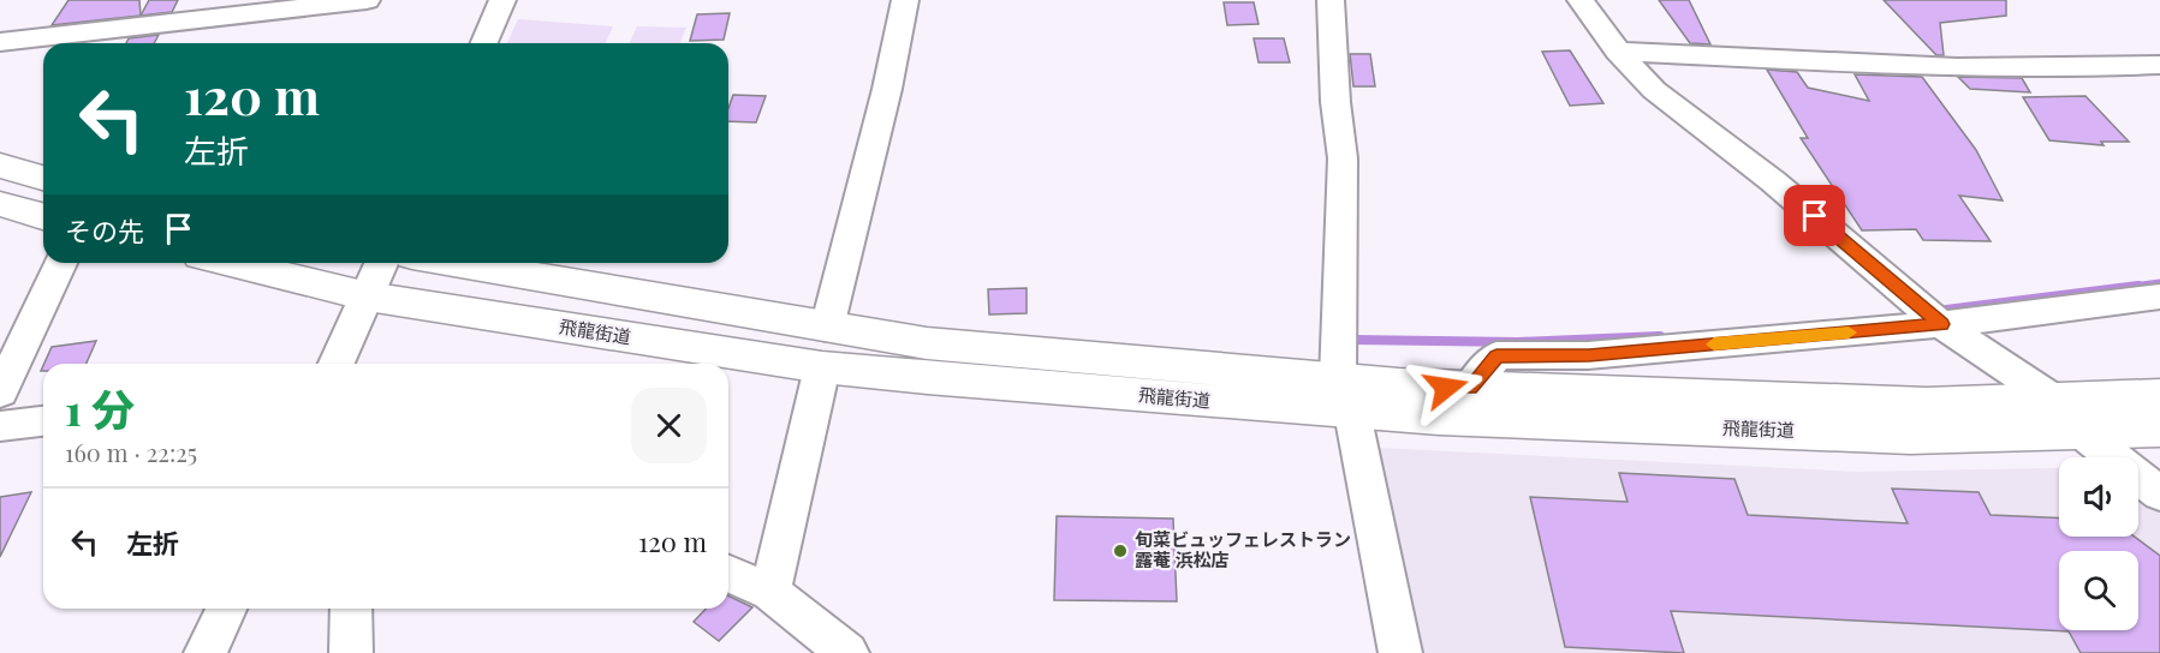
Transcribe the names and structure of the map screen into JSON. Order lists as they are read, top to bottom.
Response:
{
  "streets": {
    "highway": ["飛龍街道"]
  },
  "places": ["旬菜ビュッフェレストラン 露菴 浜松店"],
  "page": {
    "turn": ["120 m", "左折"],
    "then": "その先",
    "heading": ["1 分", "160 m · 22:25"],
    "list": [
      {
        "name": "左折",
        "value": "120 m"
      }
    ]
  }
}
